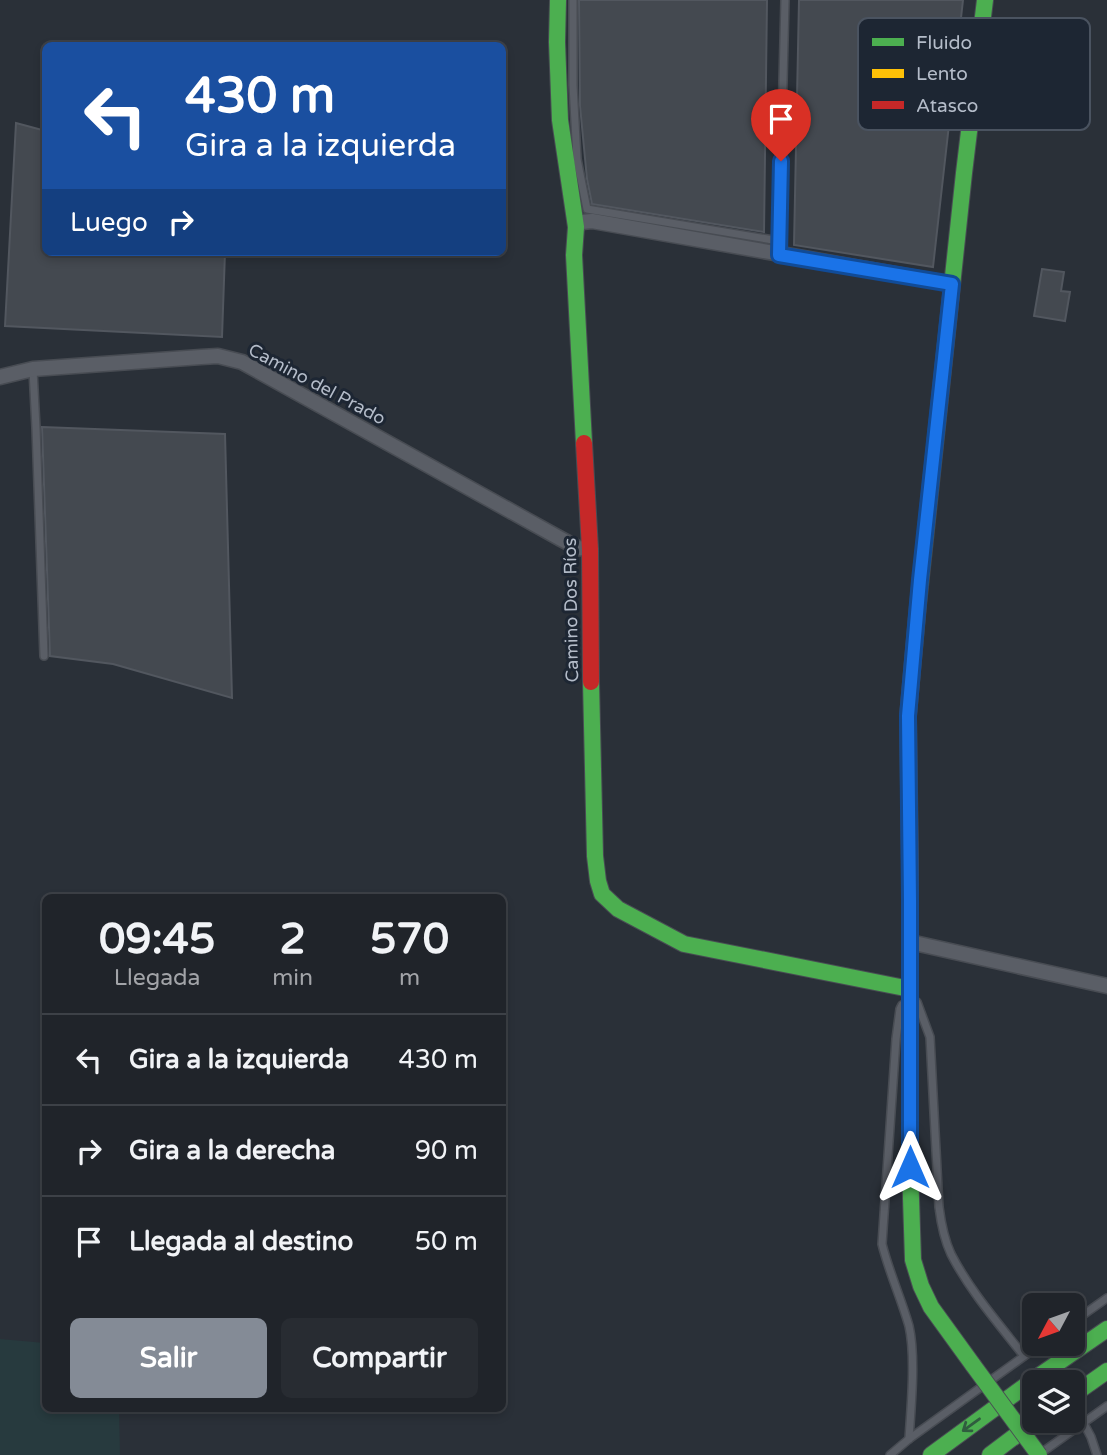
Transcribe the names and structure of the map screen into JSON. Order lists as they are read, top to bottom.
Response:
{
  "streets": {
    "main road": ["Camino Dos Ríos"],
    "street": ["Camino del Prado"]
  },
  "crossings": [
    ["Camino del Prado", "Camino Dos Ríos"]
  ],
  "legend": ["Fluido", "Lento", "Atasco"],
  "north": "bottom left",
  "page": {
    "turn": ["430 m", "Gira a la izquierda"],
    "then": "Luego",
    "eta": [
      "09:45",
      "Llegada",
      "2",
      "min",
      "570",
      "m"
    ],
    "list": [
      {
        "name": "Gira a la izquierda",
        "value": "430 m"
      },
      {
        "name": "Gira a la derecha",
        "value": "90 m"
      },
      {
        "name": "Llegada al destino",
        "value": "50 m"
      }
    ],
    "buttons": ["Salir", "Compartir"]
  }
}
